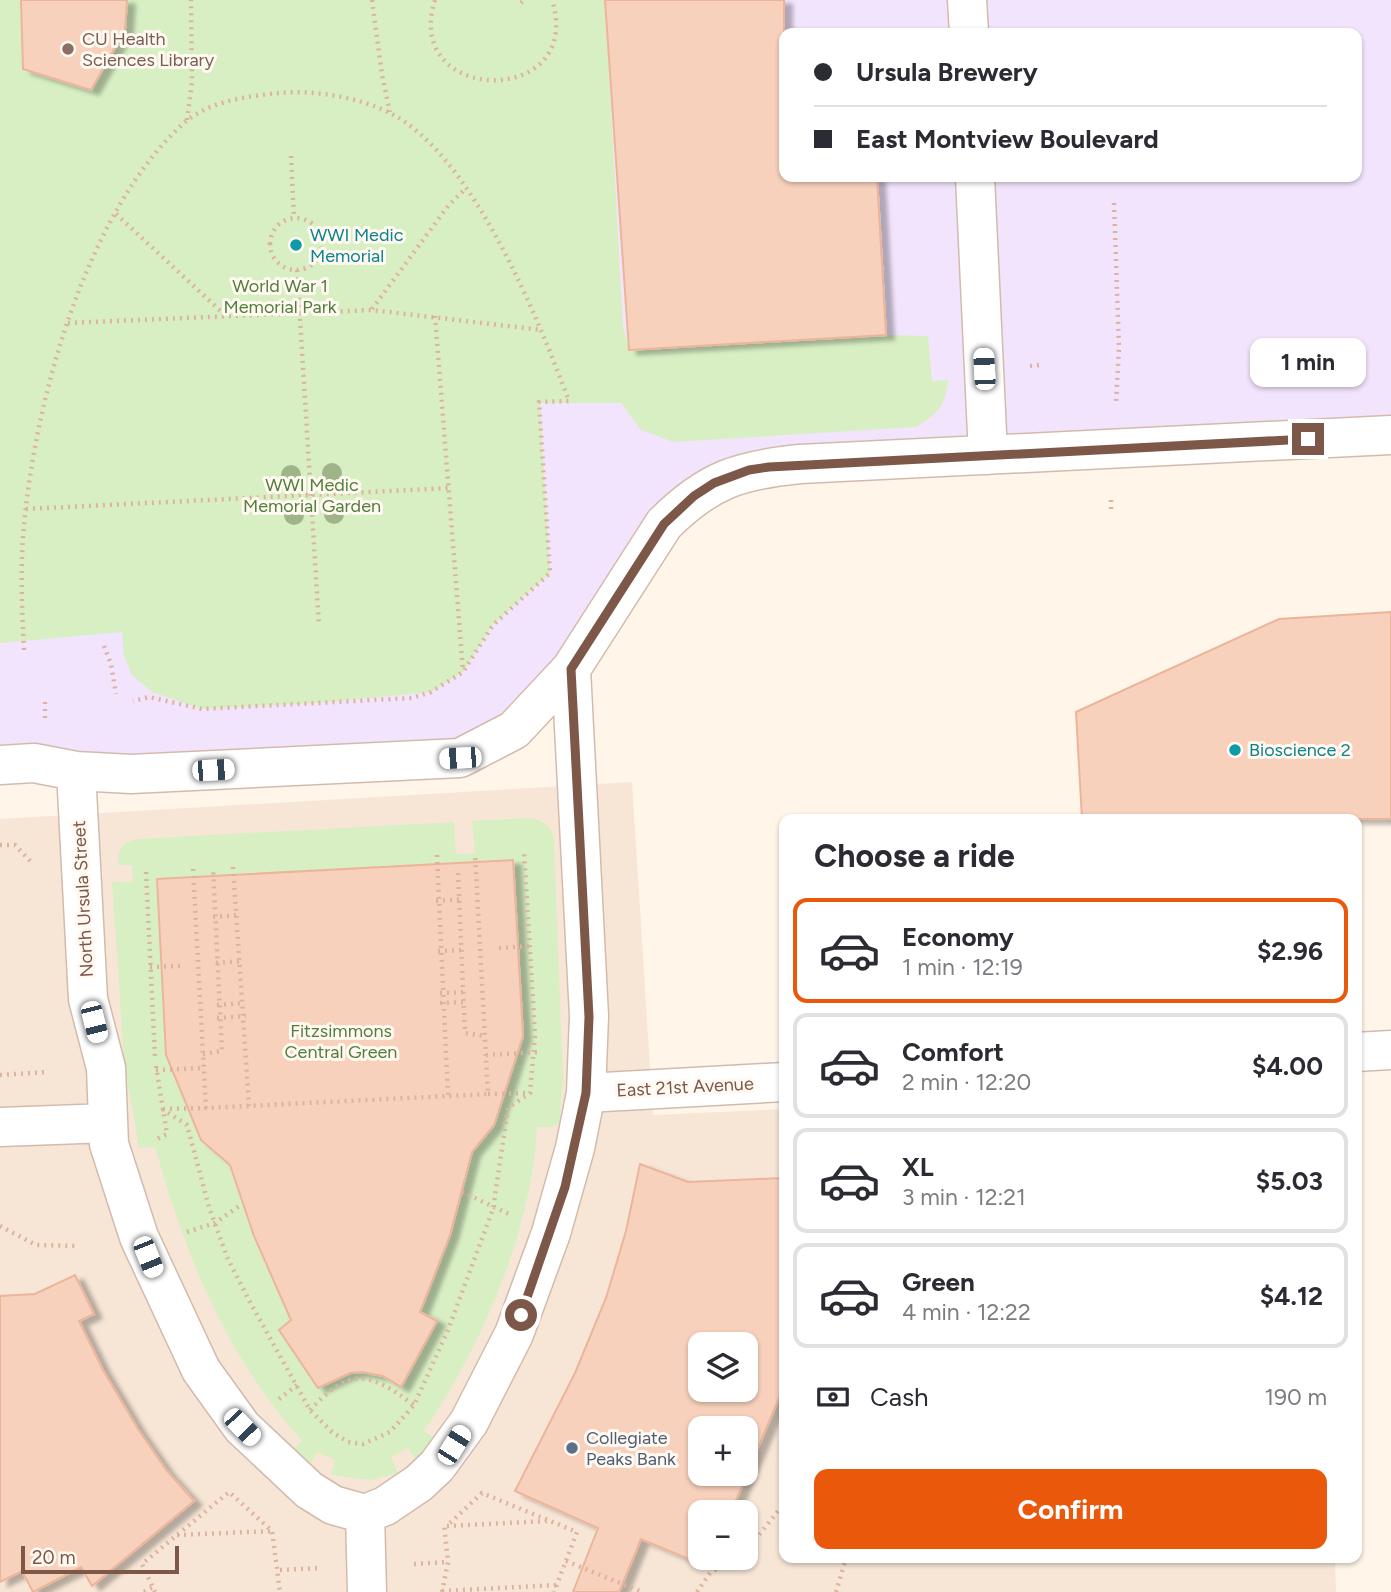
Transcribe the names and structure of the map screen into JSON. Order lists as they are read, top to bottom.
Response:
{
  "streets": {
    "street": ["North Ursula Street", "East 21st Avenue"]
  },
  "parks": ["World War 1 Memorial Park", "WWI Medic Memorial Garden", "Fitzsimmons Central Green"],
  "places": [
    "CU Health Sciences Library",
    "WWI Medic Memorial",
    "Bioscience 2",
    "Collegiate Peaks Bank"
  ],
  "scale_bar": "20 m",
  "page": {
    "banner": ["Ursula Brewery", "East Montview Boulevard"],
    "bubble": "1 min",
    "heading": "Choose a ride",
    "list": [
      {
        "name": "Economy",
        "note": "1 min · 12:19",
        "value": "$2.96"
      },
      {
        "name": "Comfort",
        "note": "2 min · 12:20",
        "value": "$4.00"
      },
      {
        "name": "XL",
        "note": "3 min · 12:21",
        "value": "$5.03"
      },
      {
        "name": "Green",
        "note": "4 min · 12:22",
        "value": "$4.12"
      }
    ],
    "map_buttons": ["+", "−"],
    "pay": ["Cash", "190 m"],
    "buttons": "Confirm",
    "scale": "20 m"
  }
}
